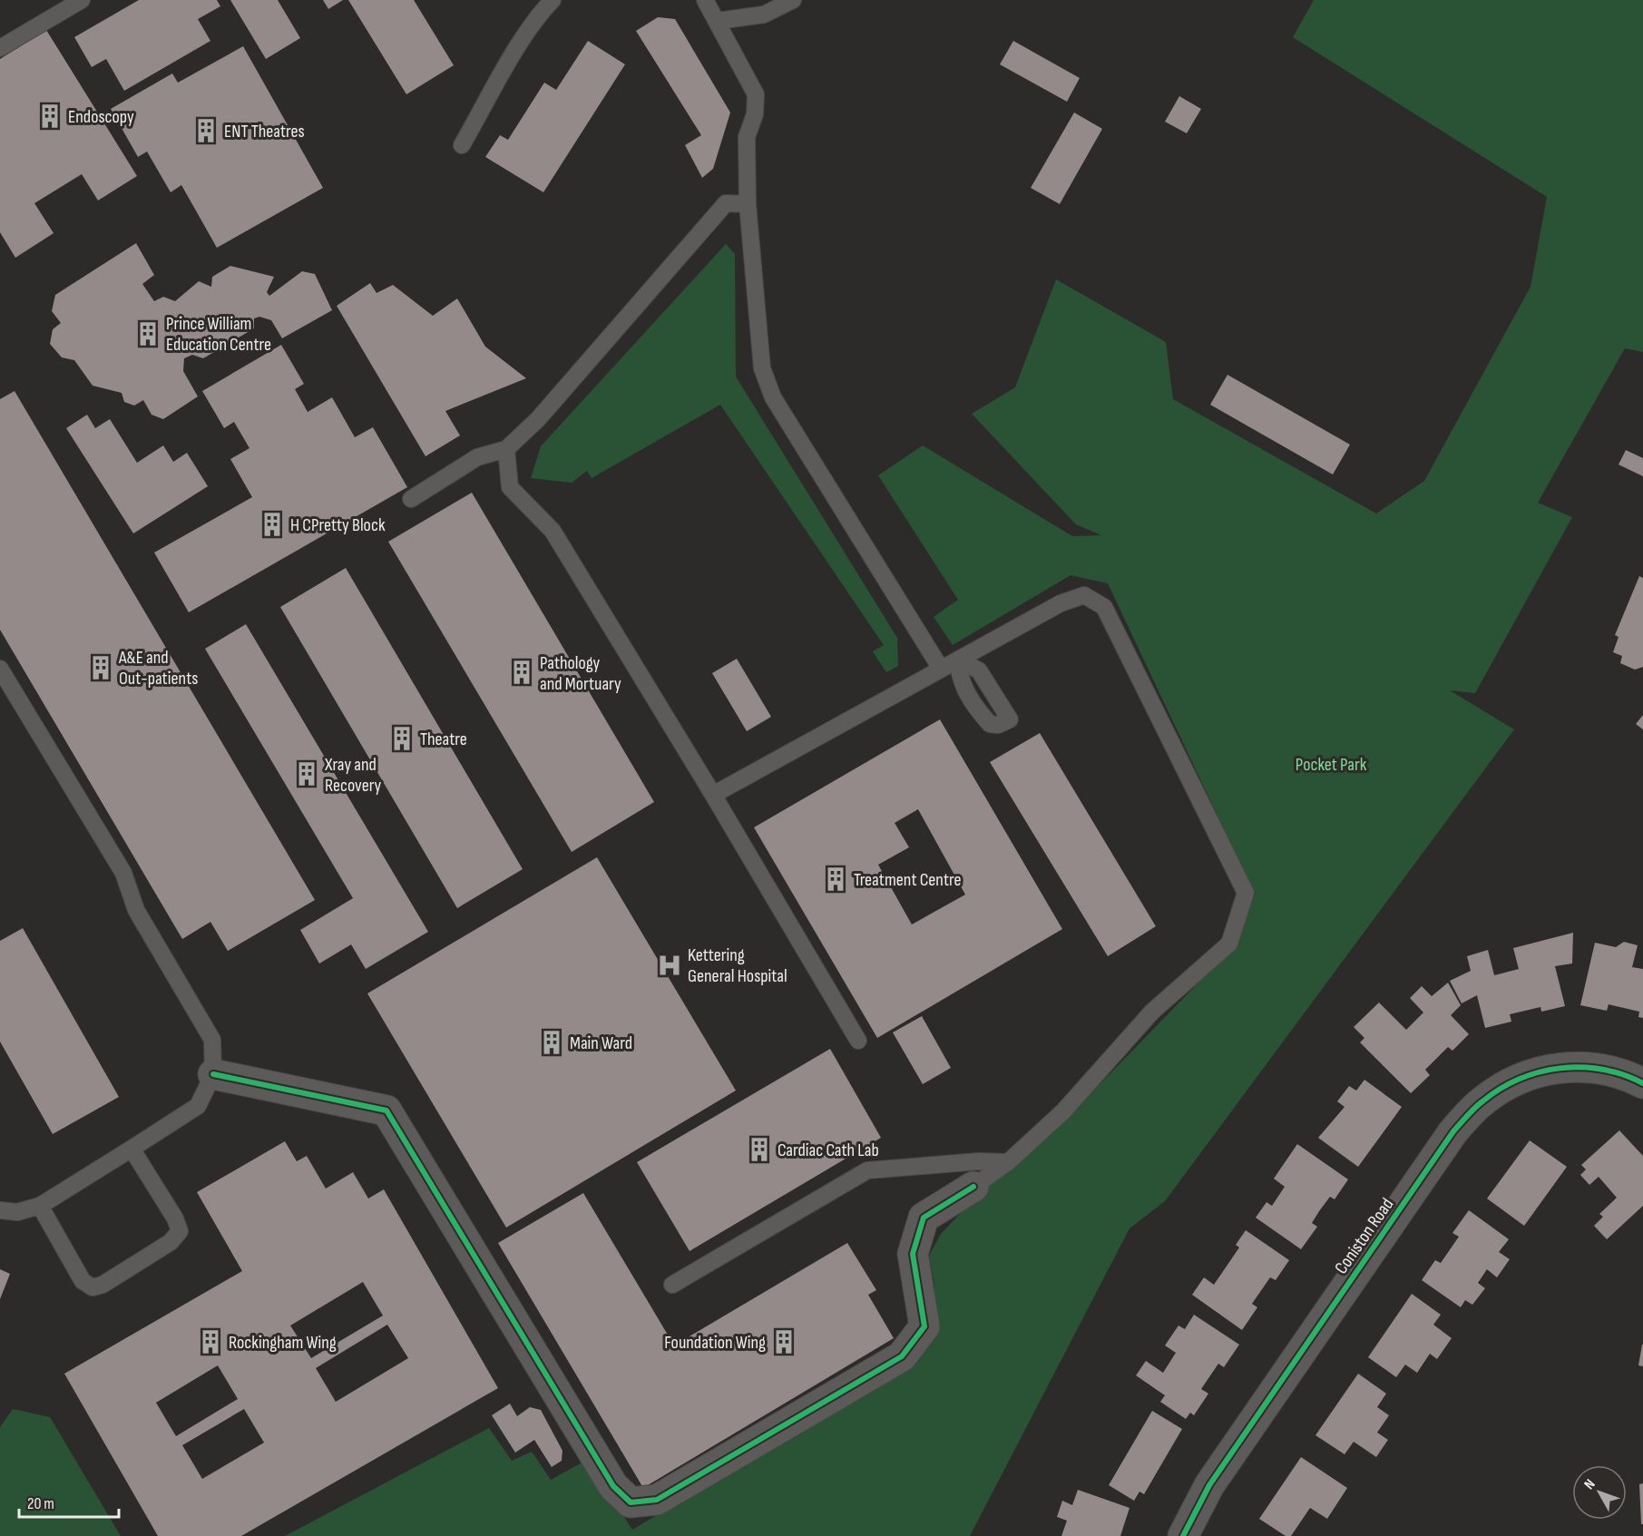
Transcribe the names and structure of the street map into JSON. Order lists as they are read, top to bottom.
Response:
{
  "streets": {
    "street": ["Coniston Road"]
  },
  "parks": ["Pocket Park"],
  "places": {
    "building": [
      "Endoscopy",
      "ENT Theatres",
      "Prince William Education Centre",
      "H CPretty Block",
      "A&E and Out-patients",
      "Pathology and Mortuary",
      "Theatre",
      "Xray and Recovery",
      "Treatment Centre",
      "Main Ward",
      "Cardiac Cath Lab",
      "Rockingham Wing",
      "Foundation Wing"
    ],
    "hospital": ["Kettering General Hospital"]
  },
  "scale_bar": "20 m",
  "north": "top left"
}
